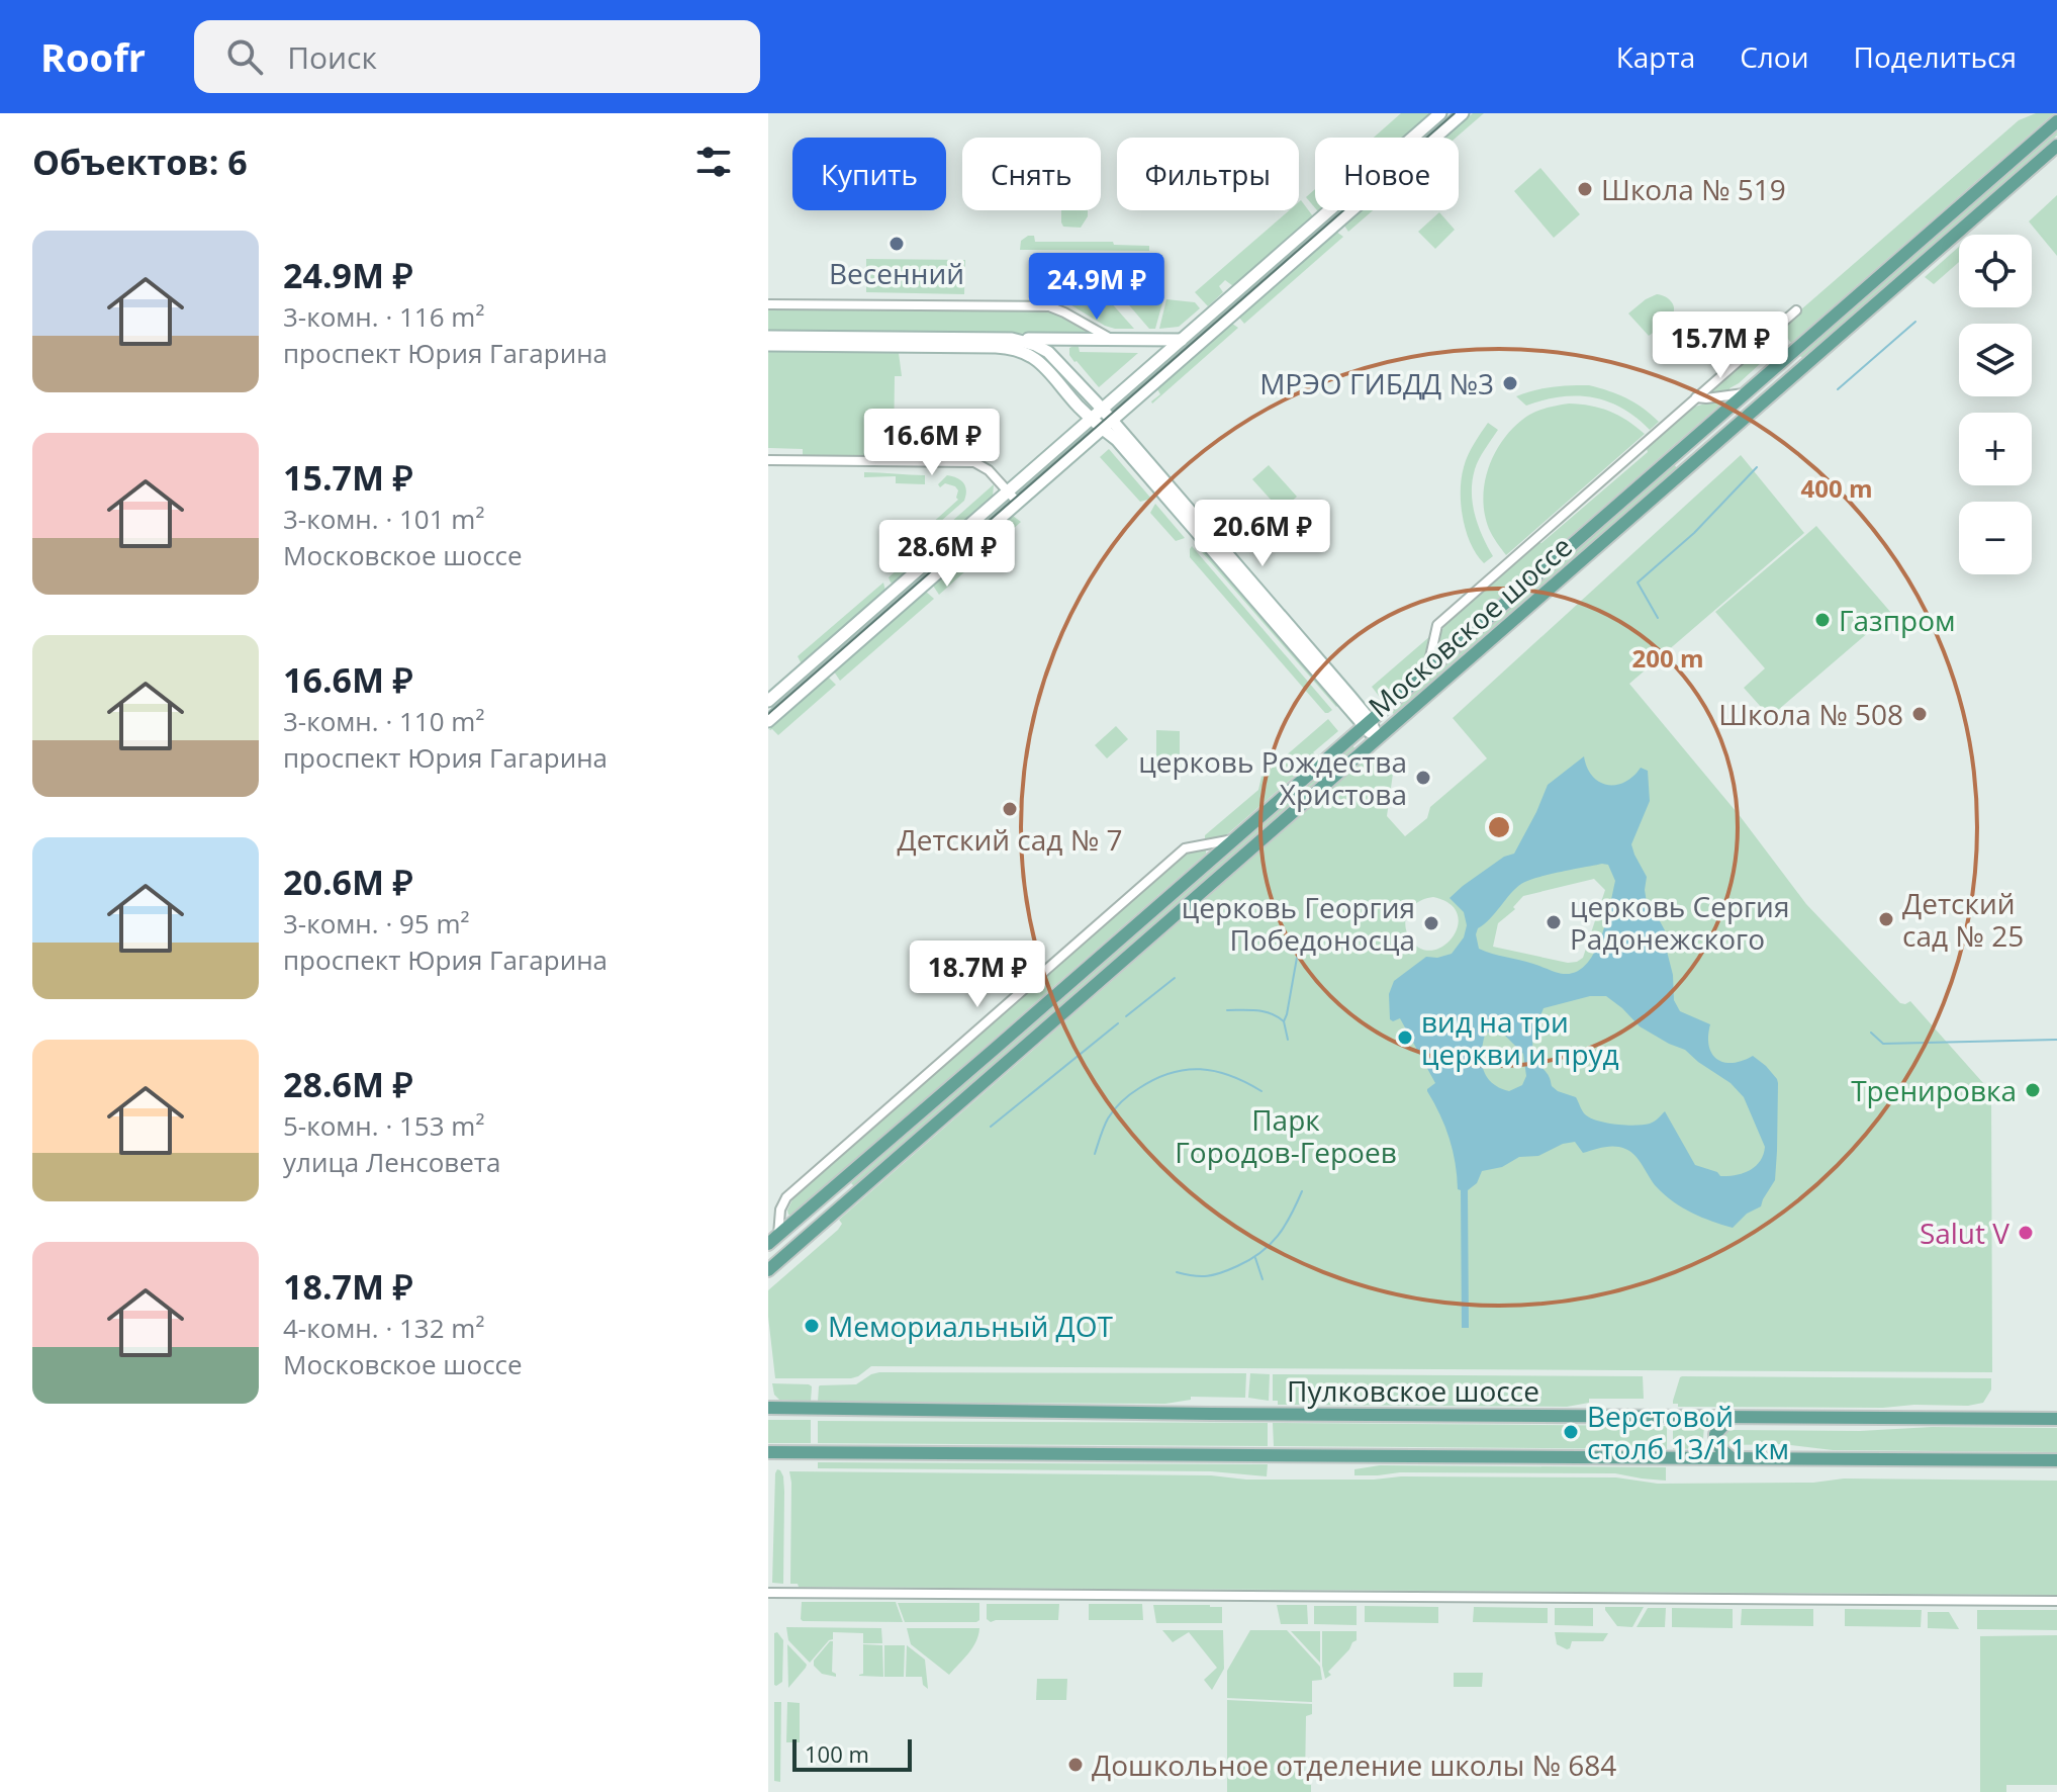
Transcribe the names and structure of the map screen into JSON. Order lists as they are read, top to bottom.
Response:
{
  "streets": {
    "main road": ["Московское шоссе", "Пулковское шоссе"]
  },
  "parks": ["Парк Городов-Героев"],
  "places": [
    "Школа № 519",
    "Весенний",
    "МРЭО ГИБДД №3",
    "Газпром",
    "Школа № 508",
    "церковь Рождества Христова",
    "Детский сад № 7",
    "Детский сад № 25",
    "церковь Сергия Радонежского",
    "церковь Георгия Победоносца",
    "вид на три церкви и пруд",
    "Тренировка",
    "Salut V",
    "Мемориальный ДОТ",
    "Верстовой столб 13/11 км",
    "Дошкольное отделение школы № 684"
  ],
  "scale_bar": "100 m",
  "page": {
    "header": "Roofr",
    "search": "Поиск",
    "nav": ["Карта", "Слои", "Поделиться"],
    "heading": "Объектов: 6",
    "chip": [
      "Купить",
      "Снять",
      "Фильтры",
      "Новое"
    ],
    "list": [
      {
        "name": "24.9M ₽",
        "note": "3-комн. · 116 m² · проспект Юрия Гагарина"
      },
      {
        "name": "15.7M ₽",
        "note": "3-комн. · 101 m² · Московское шоссе"
      },
      {
        "name": "16.6M ₽",
        "note": "3-комн. · 110 m² · проспект Юрия Гагарина"
      },
      {
        "name": "20.6M ₽",
        "note": "3-комн. · 95 m² · проспект Юрия Гагарина"
      },
      {
        "name": "28.6M ₽",
        "note": "5-комн. · 153 m² · улица Ленсовета"
      },
      {
        "name": "18.7M ₽",
        "note": "4-комн. · 132 m² · Московское шоссе"
      }
    ],
    "map_buttons": ["+", "−"],
    "price": [
      "24.9M ₽",
      "15.7M ₽",
      "16.6M ₽",
      "20.6M ₽",
      "28.6M ₽",
      "18.7M ₽"
    ],
    "scale": "100 m"
  },
  "rings": ["400 m", "200 m"]
}
